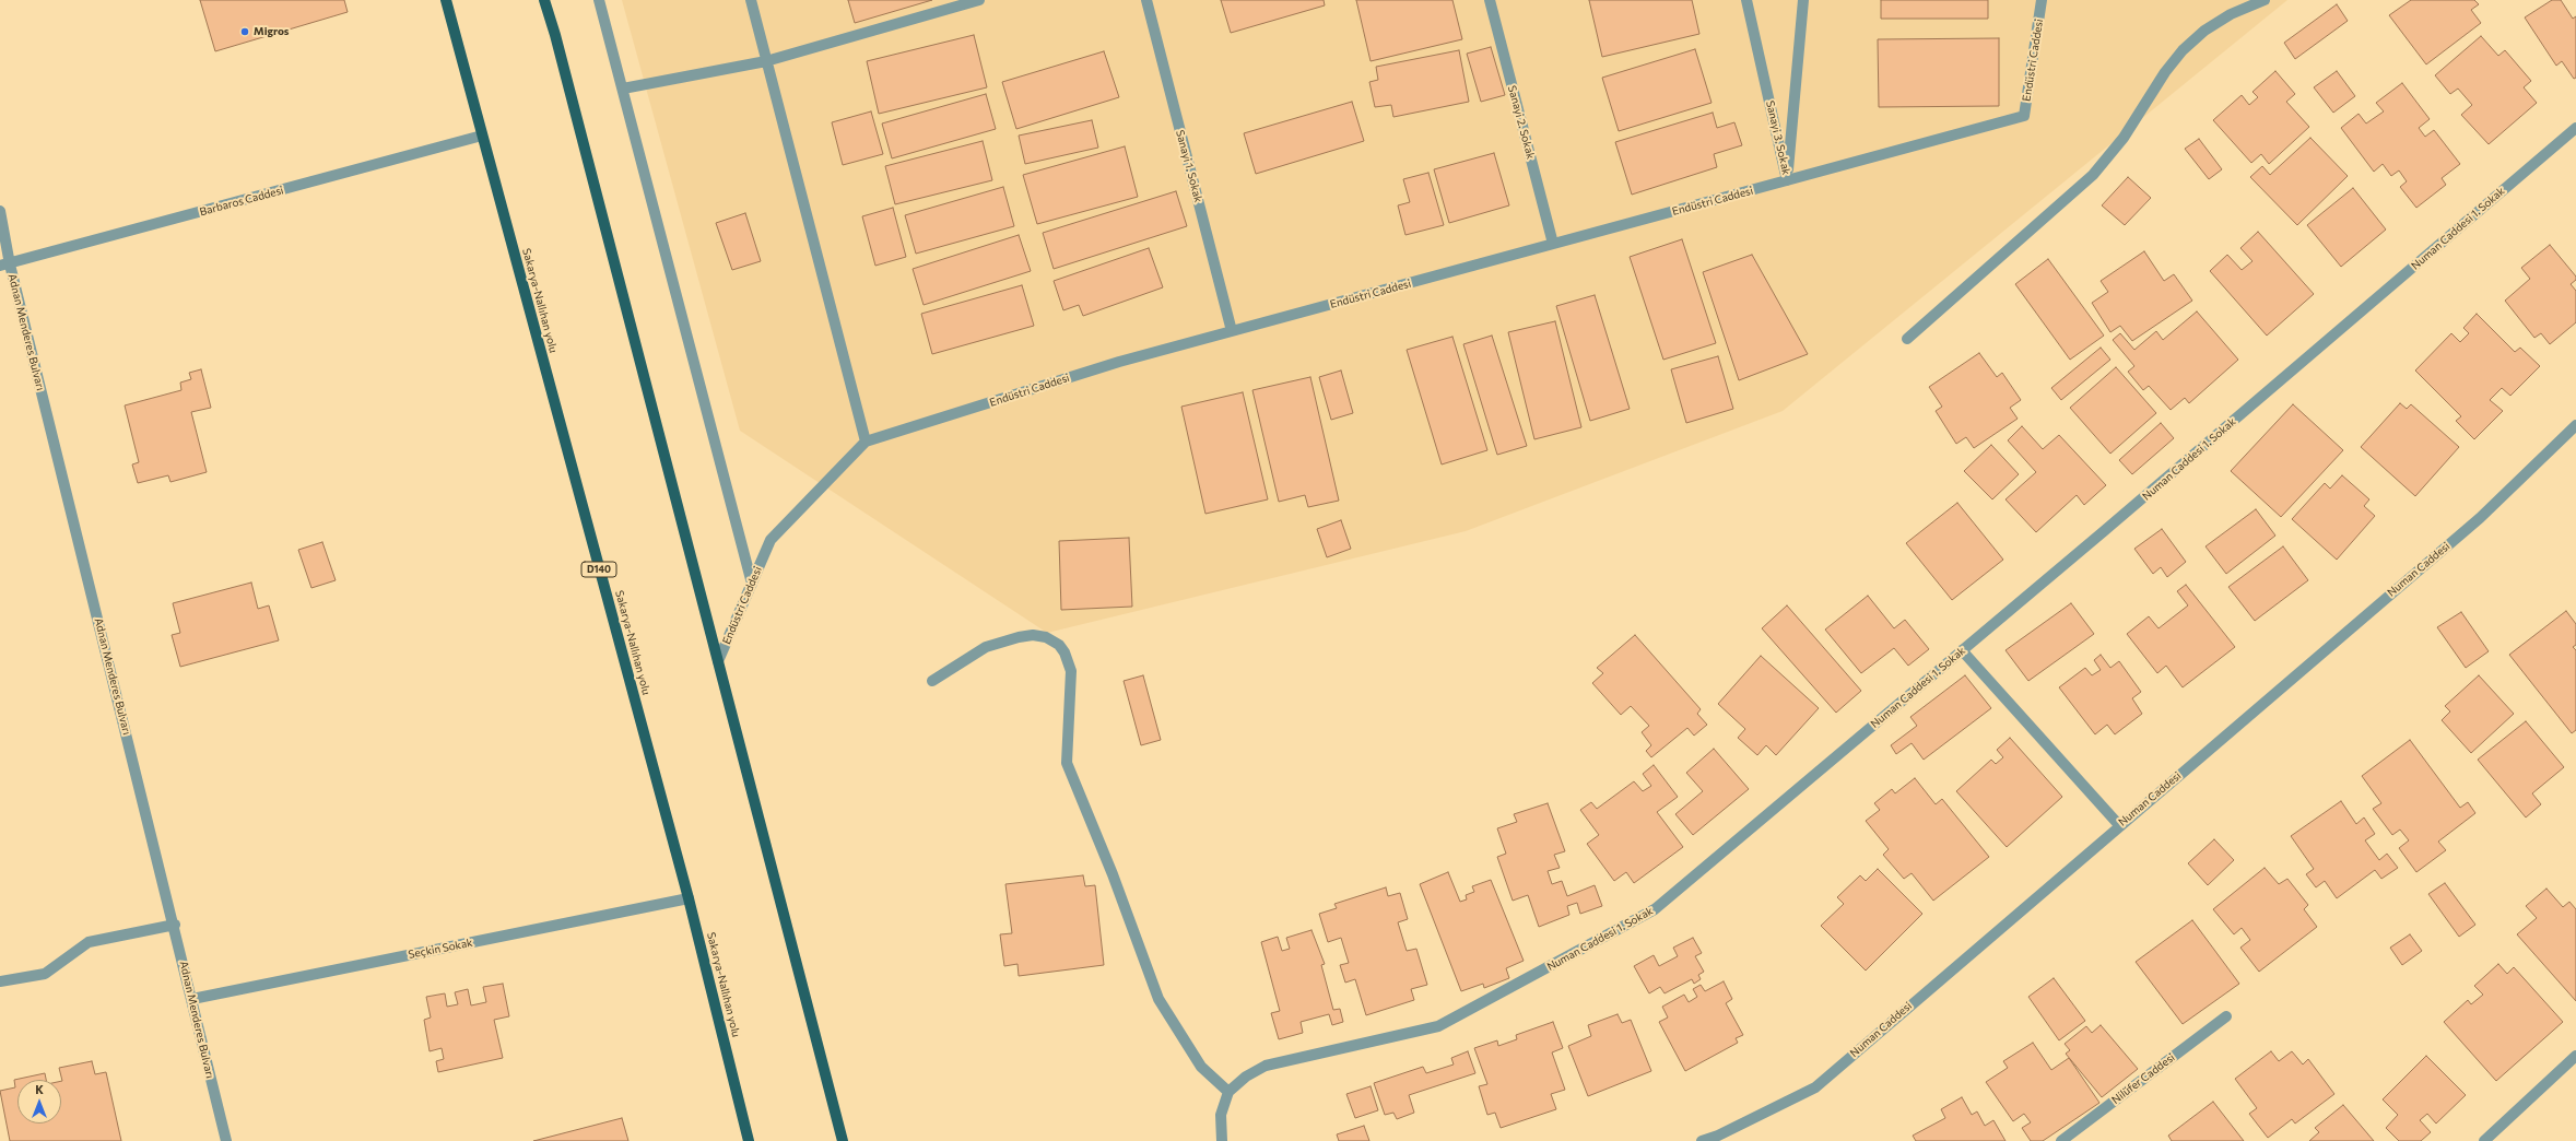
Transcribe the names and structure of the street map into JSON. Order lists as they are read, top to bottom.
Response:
{
  "streets": {
    "main road": ["Sakarya-Nallıhan yolu", "D140"],
    "street": [
      "Endüstri Caddesi",
      "Sanayi 2. Sokak",
      "Sanayi 3. Sokak",
      "Sanayi 1. Sokak",
      "Barbaros Caddesi",
      "Numan Caddesi 1. Sokak",
      "Adnan Menderes Bulvarı",
      "Numan Caddesi",
      "Seçkin Sokak",
      "Nilüfer Caddesi"
    ]
  },
  "crossings": [
    ["Endüstri Caddesi", "Sanayi 2. Sokak"],
    ["Endüstri Caddesi", "Sanayi 3. Sokak"],
    ["Endüstri Caddesi", "Sanayi 1. Sokak"],
    ["Barbaros Caddesi", "Sakarya-Nallıhan yolu"],
    ["Barbaros Caddesi", "Adnan Menderes Bulvarı"],
    ["Sakarya-Nallıhan yolu", "Seçkin Sokak"],
    ["Adnan Menderes Bulvarı", "Seçkin Sokak"]
  ],
  "places": ["Migros"],
  "north": "top"
}
